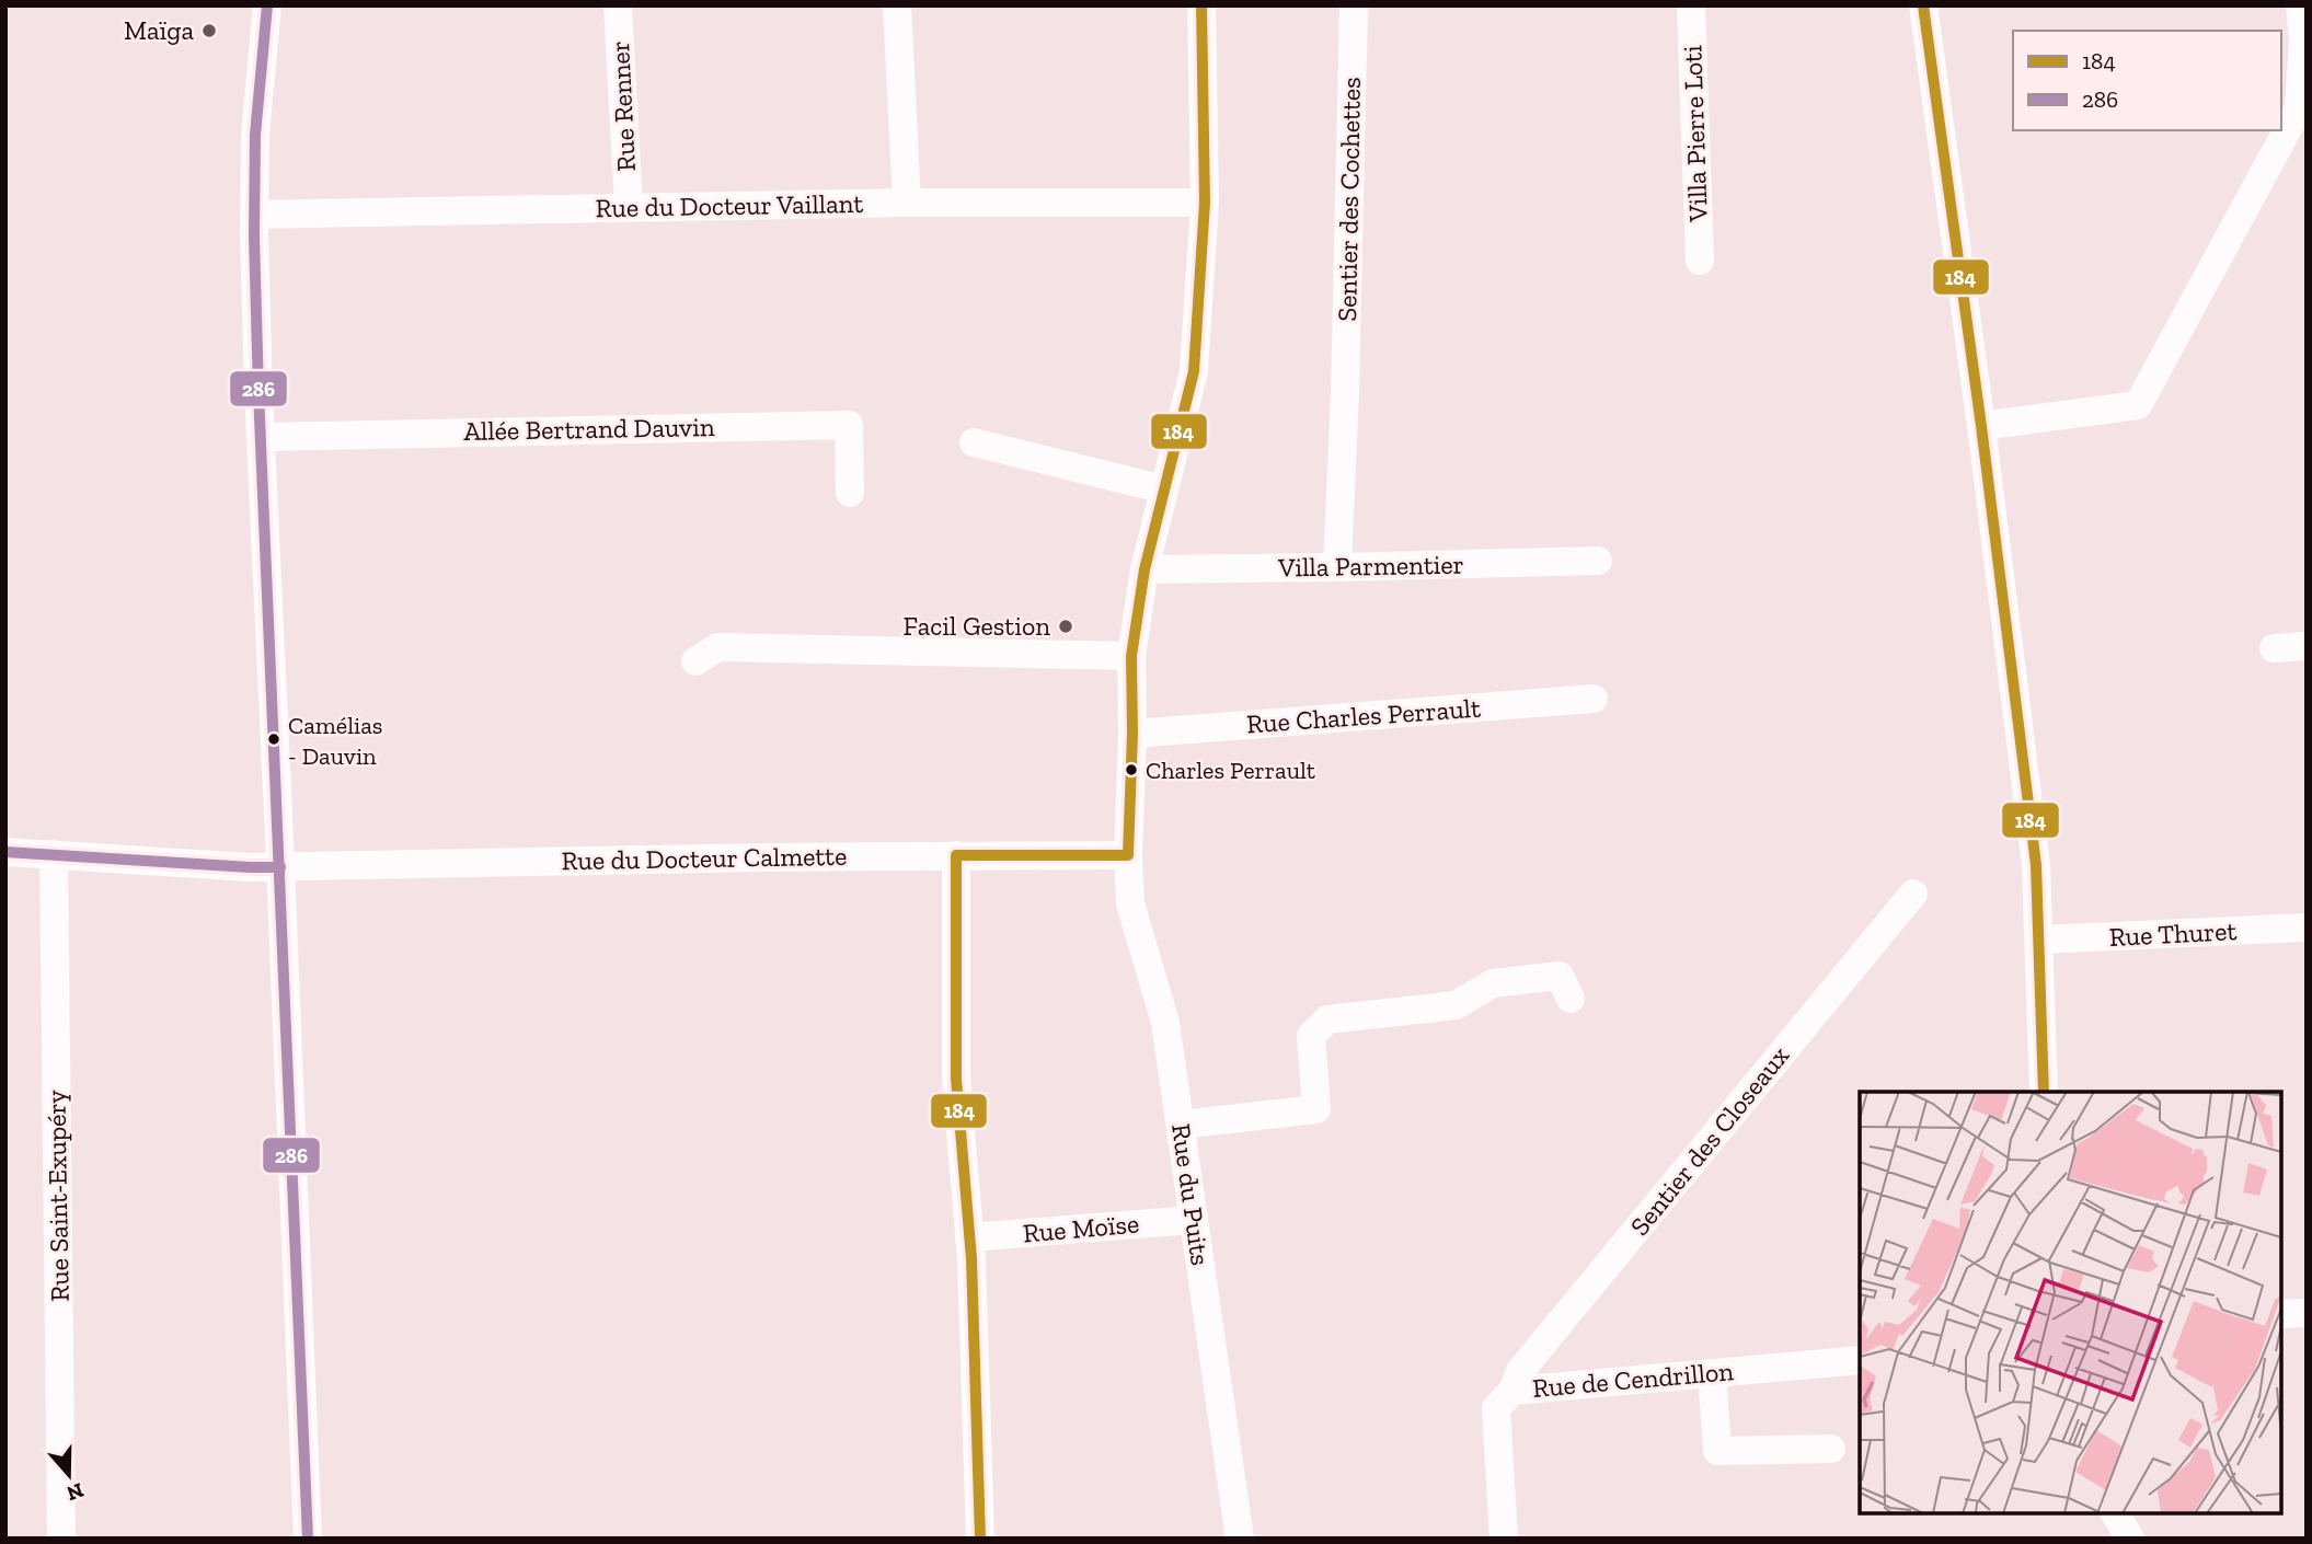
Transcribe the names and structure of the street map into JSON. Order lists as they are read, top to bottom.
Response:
{
  "streets": {
    "street": [
      "Rue Renner",
      "Villa Pierre Loti",
      "Sentier des Cochettes",
      "Rue du Docteur Vaillant",
      "Allée Bertrand Dauvin",
      "Villa Parmentier",
      "Rue Charles Perrault",
      "Rue du Docteur Calmette",
      "Rue Thuret",
      "Sentier des Closeaux",
      "Rue du Puits",
      "Rue Saint-Exupéry",
      "Rue Moïse",
      "Rue de Cendrillon"
    ]
  },
  "crossings": [
    ["Rue Renner", "Rue du Docteur Vaillant"],
    ["Sentier des Cochettes", "Villa Parmentier"],
    ["Rue du Docteur Vaillant", "Rue du Puits"],
    ["Villa Parmentier", "Rue du Puits"],
    ["Rue Charles Perrault", "Rue du Puits"],
    ["Rue du Docteur Calmette", "Rue du Puits"],
    ["Rue du Docteur Calmette", "Rue Saint-Exupéry"],
    ["Sentier des Closeaux", "Rue de Cendrillon"],
    ["Rue du Puits", "Rue Moïse"]
  ],
  "places": [
    "Maïga",
    "Facil Gestion",
    "Camélias - Dauvin",
    "Charles Perrault"
  ],
  "lines": ["transit line 184", "transit line 286"],
  "legend": ["184", "286"],
  "north": "bottom"
}
